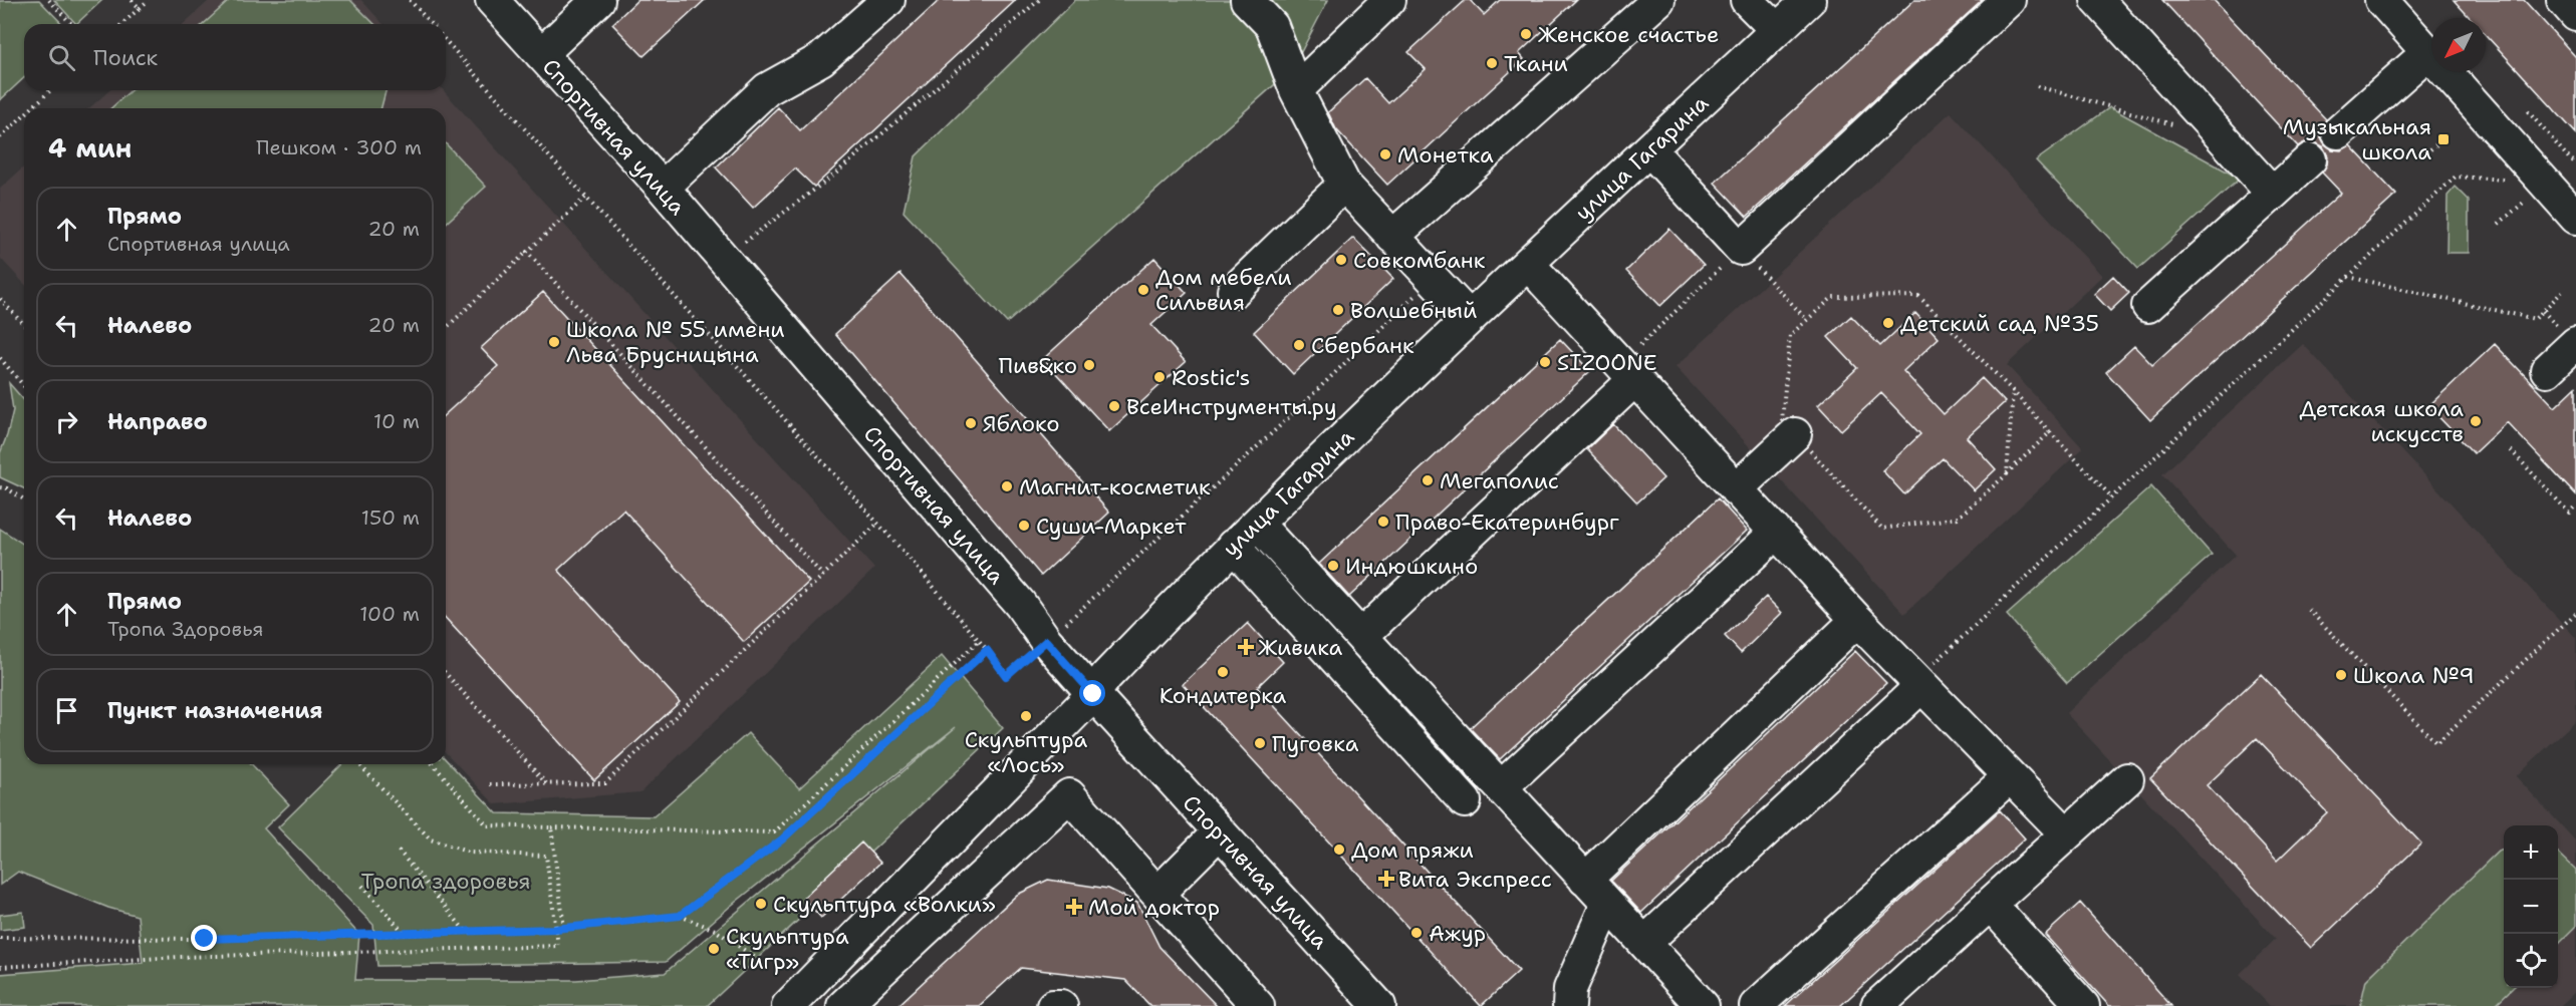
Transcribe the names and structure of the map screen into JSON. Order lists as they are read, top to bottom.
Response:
{
  "streets": {
    "street": ["Спортивная улица", "улица Гагарина"]
  },
  "crossings": [
    ["Спортивная улица", "улица Гагарина"]
  ],
  "parks": ["Тропа здоровья"],
  "places": {
    "other": [
      "Женское счастье",
      "Ткани",
      "Монетка",
      "Совкомбанк",
      "Дом мебели Сильвия",
      "Волшебный",
      "Детский сад №35",
      "Школа № 55 имени Льва Брусницына",
      "Сбербанк",
      "SIZOONE",
      "Пив&ко",
      "Rostic's",
      "ВсеИнструменты.ру",
      "Детская школа искусств",
      "Яблоко",
      "Мегаполис",
      "Магнит-косметик",
      "Право-Екатеринбург",
      "Суши-Маркет",
      "Индюшкино",
      "Кондитерка",
      "Школа №9",
      "Скульптура «Лось»",
      "Пуговка",
      "Дом пряжи",
      "Скульптура «Волки»",
      "Ажур",
      "Скульптура «Тигр»"
    ],
    "transit": ["Музыкальная школа"],
    "health": ["Живика", "Вита Экспресс", "Мой доктор"]
  },
  "north": "bottom left",
  "page": {
    "search": "Поиск",
    "heading": ["4 мин", "Пешком · 300 m"],
    "list": [
      ["Прямо", "Спортивная улица", "20 m"],
      ["Налево", "20 m"],
      ["Направо", "10 m"],
      ["Налево", "150 m"],
      ["Прямо", "Тропа Здоровья", "100 m"],
      "Пункт назначения"
    ],
    "map_buttons": ["+", "−"]
  }
}
